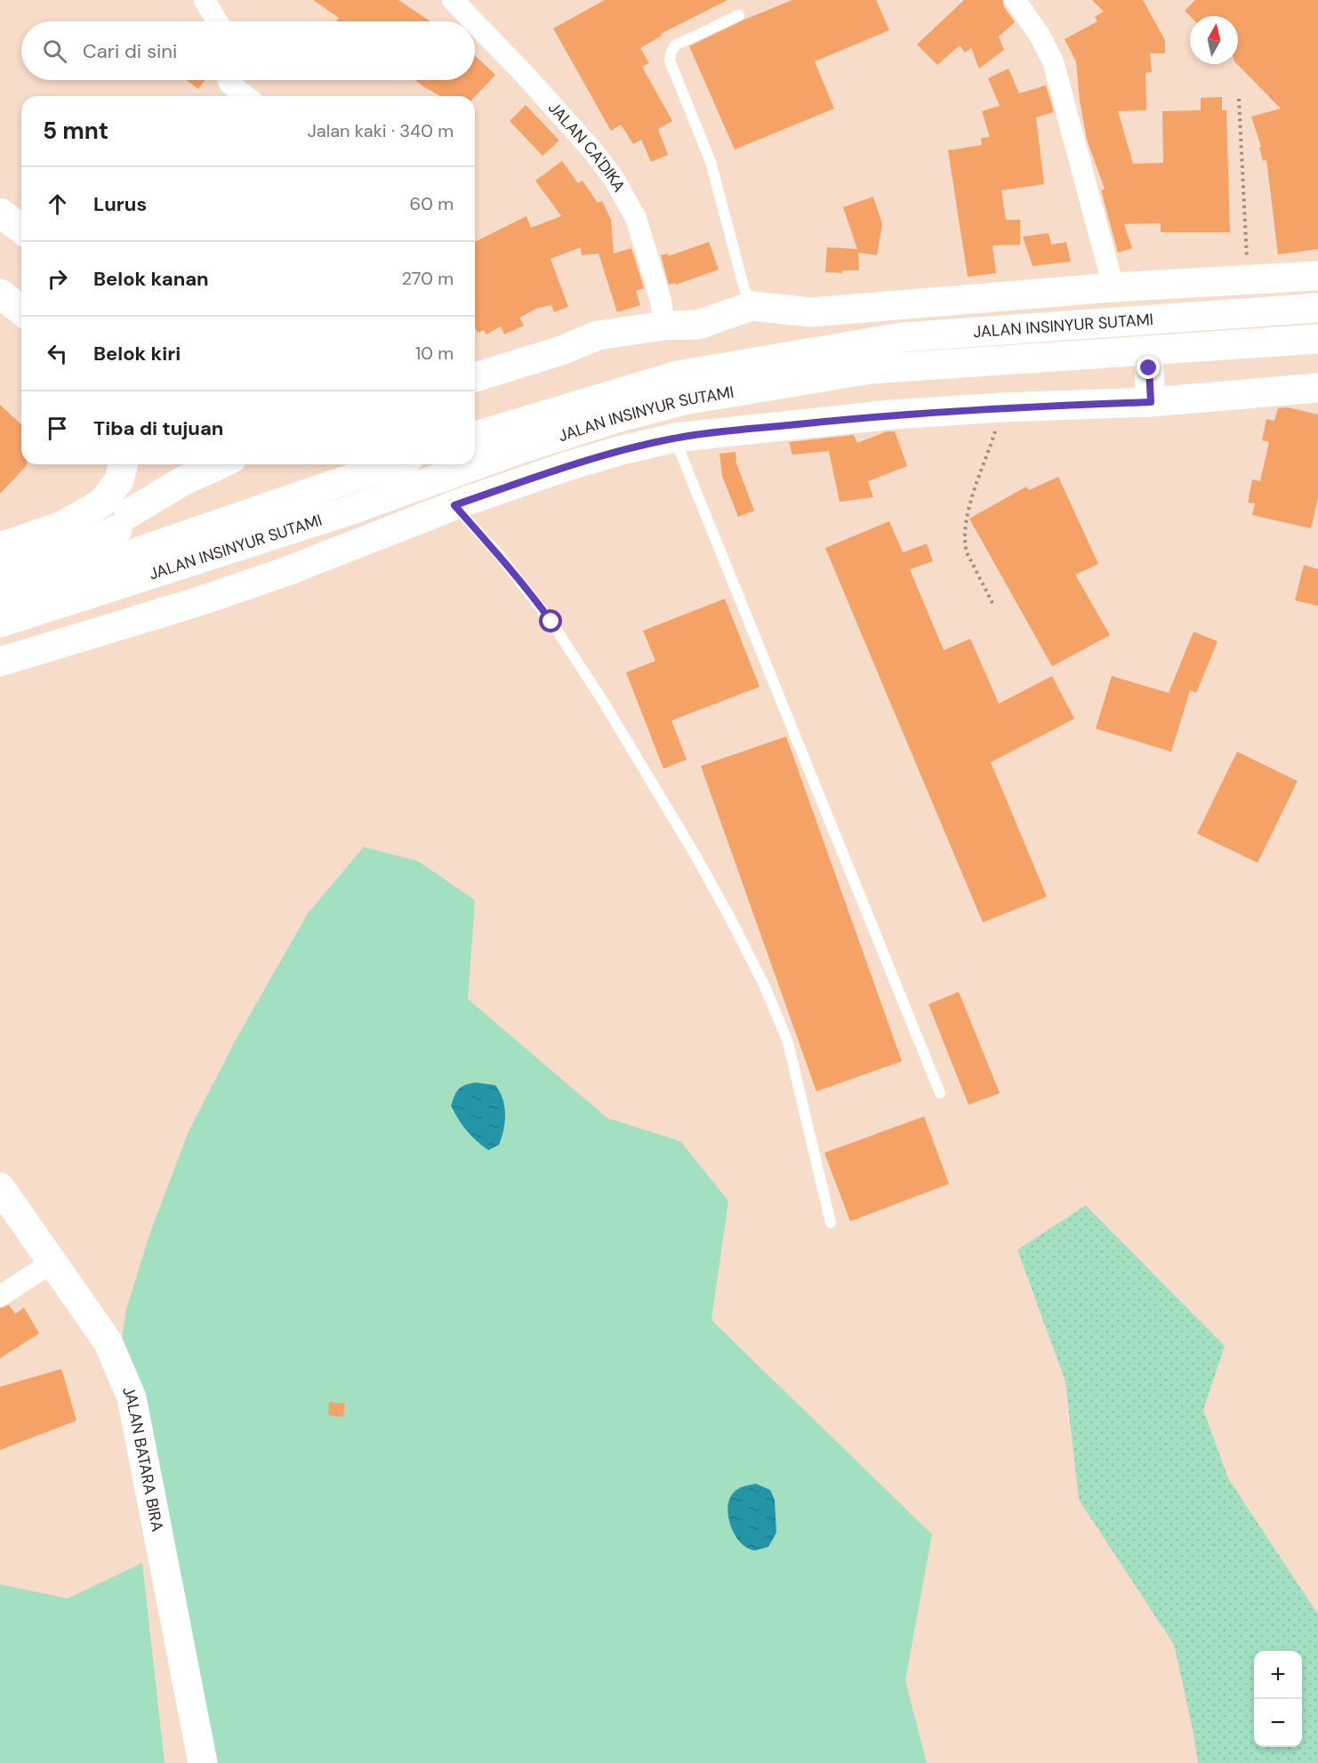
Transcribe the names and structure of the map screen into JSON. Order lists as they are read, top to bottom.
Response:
{
  "streets": {
    "main road": ["JALAN INSINYUR SUTAMI", "JALAN BATARA BIRA"],
    "street": ["JALAN CA'DIKA"]
  },
  "north": "top",
  "page": {
    "search": "Cari di sini",
    "heading": ["5 mnt", "Jalan kaki · 340 m"],
    "list": [
      ["Lurus", "60 m"],
      ["Belok kanan", "270 m"],
      ["Belok kiri", "10 m"],
      "Tiba di tujuan"
    ],
    "map_buttons": ["+", "−"]
  }
}
